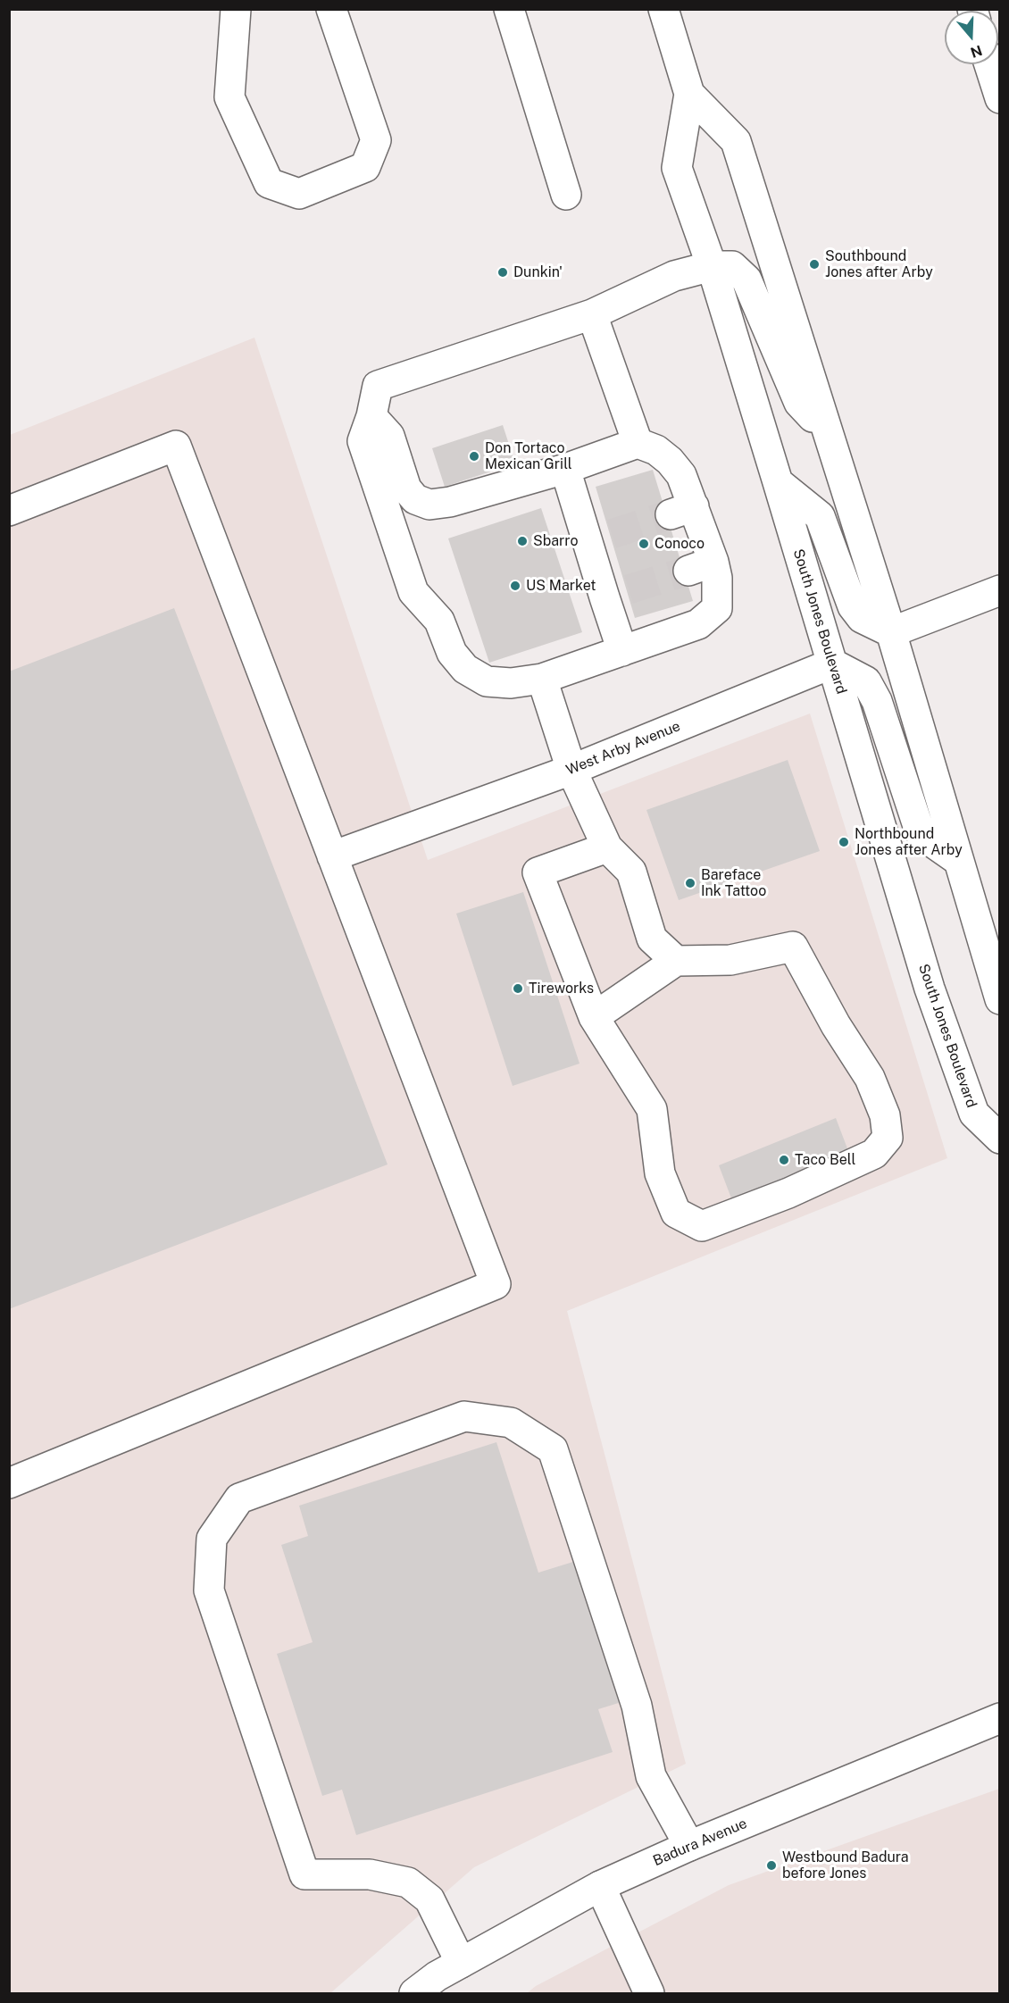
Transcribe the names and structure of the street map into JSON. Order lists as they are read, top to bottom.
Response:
{
  "streets": {
    "main road": ["South Jones Boulevard", "West Arby Avenue", "Badura Avenue"]
  },
  "crossings": [
    ["South Jones Boulevard", "West Arby Avenue"]
  ],
  "places": [
    "Southbound Jones after Arby",
    "Dunkin'",
    "Don Tortaco Mexican Grill",
    "Sbarro",
    "Conoco",
    "US Market",
    "Northbound Jones after Arby",
    "Bareface Ink Tattoo",
    "Tireworks",
    "Taco Bell",
    "Westbound Badura before Jones"
  ],
  "north": "bottom"
}
